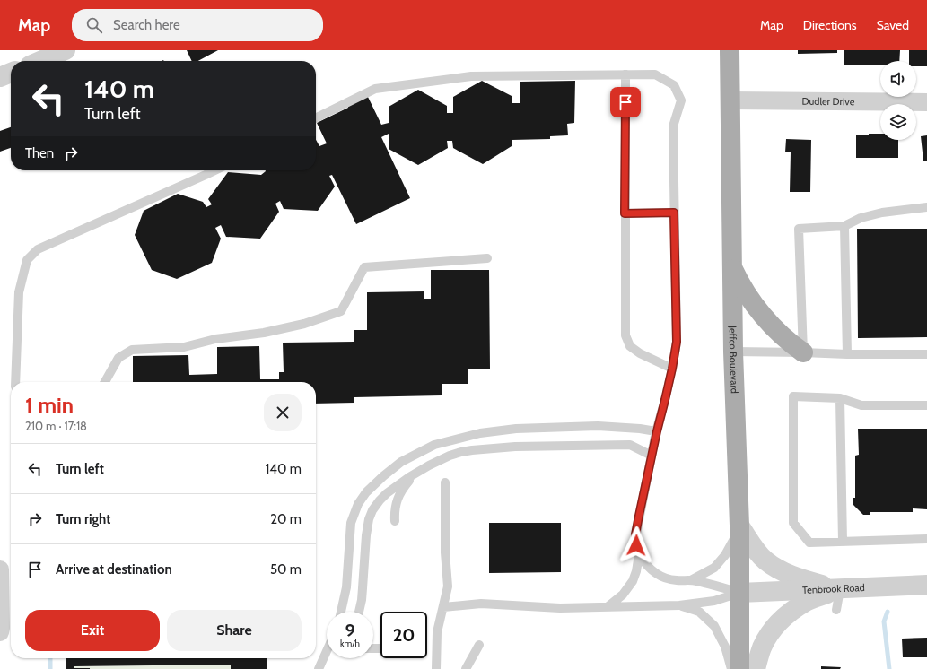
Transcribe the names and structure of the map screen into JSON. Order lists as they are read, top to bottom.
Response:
{
  "streets": {
    "main road": ["Jeffco Boulevard"],
    "street": ["Dudler Drive", "Tenbrook Road"]
  },
  "crossings": [
    ["Dudler Drive", "Jeffco Boulevard"],
    ["Jeffco Boulevard", "Tenbrook Road"]
  ],
  "page": {
    "header": "Map",
    "search": "Search here",
    "nav": ["Map", "Directions", "Saved"],
    "turn": ["140 m", "Turn left"],
    "then": "Then",
    "heading": ["1 min", "210 m · 17:18"],
    "list": [
      {
        "name": "Turn left",
        "value": "140 m"
      },
      {
        "name": "Turn right",
        "value": "20 m"
      },
      {
        "name": "Arrive at destination",
        "value": "50 m"
      }
    ],
    "buttons": ["Exit", "Share"],
    "speed": "9 km/h",
    "limit": "20"
  }
}
